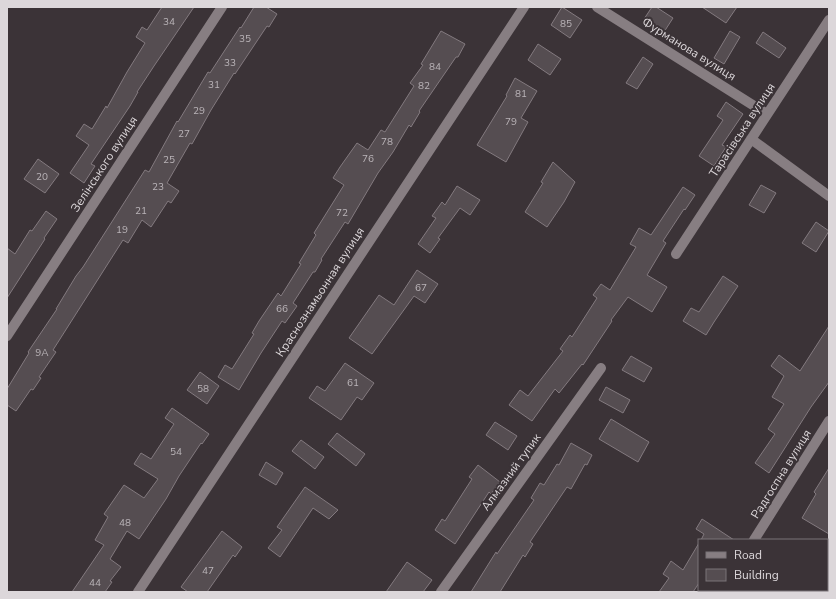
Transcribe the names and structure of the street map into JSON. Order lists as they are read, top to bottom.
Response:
{
  "streets": {
    "street": [
      "Фурманова вулиця",
      "Тарасівська вулиця",
      "Зелінського вулиця",
      "Краснознамьонная вулиця",
      "Алмазний тупик",
      "Радгоспна вулиця"
    ]
  },
  "crossings": [
    ["Фурманова вулиця", "Тарасівська вулиця"]
  ],
  "house_numbers": [
    "34",
    "85",
    "35",
    "33",
    "84",
    "31",
    "82",
    "81",
    "29",
    "79",
    "27",
    "78",
    "76",
    "25",
    "20",
    "23",
    "21",
    "72",
    "19",
    "67",
    "66",
    "9А",
    "61",
    "58",
    "54",
    "48",
    "47",
    "44"
  ],
  "legend": ["Road", "Building"]
}
